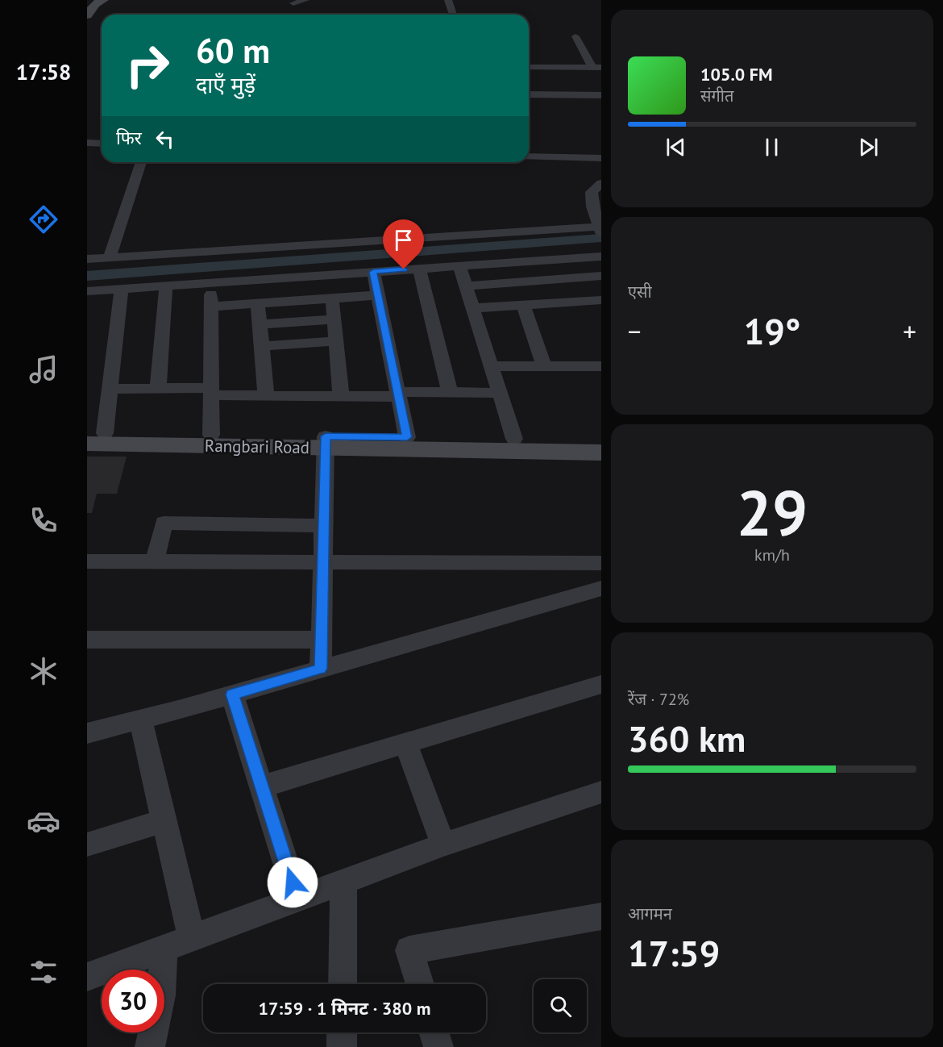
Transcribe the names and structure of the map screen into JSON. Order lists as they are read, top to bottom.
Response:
{
  "streets": {
    "street": ["Rangbari Road"]
  },
  "page": {
    "tabs": "17:58",
    "turn": ["60 m", "दाएँ मुड़ें"],
    "song": ["105.0 FM", "संगीत"],
    "then": "फिर",
    "tile": [
      "एसी",
      ["29", "km/h"],
      ["रेंज · 72%", "360 km"],
      ["आगमन", "17:59"]
    ],
    "heat": ["−", "19°", "+"],
    "limit": "30",
    "trip": "17:59 · 1 मिनट · 380 m"
  }
}
